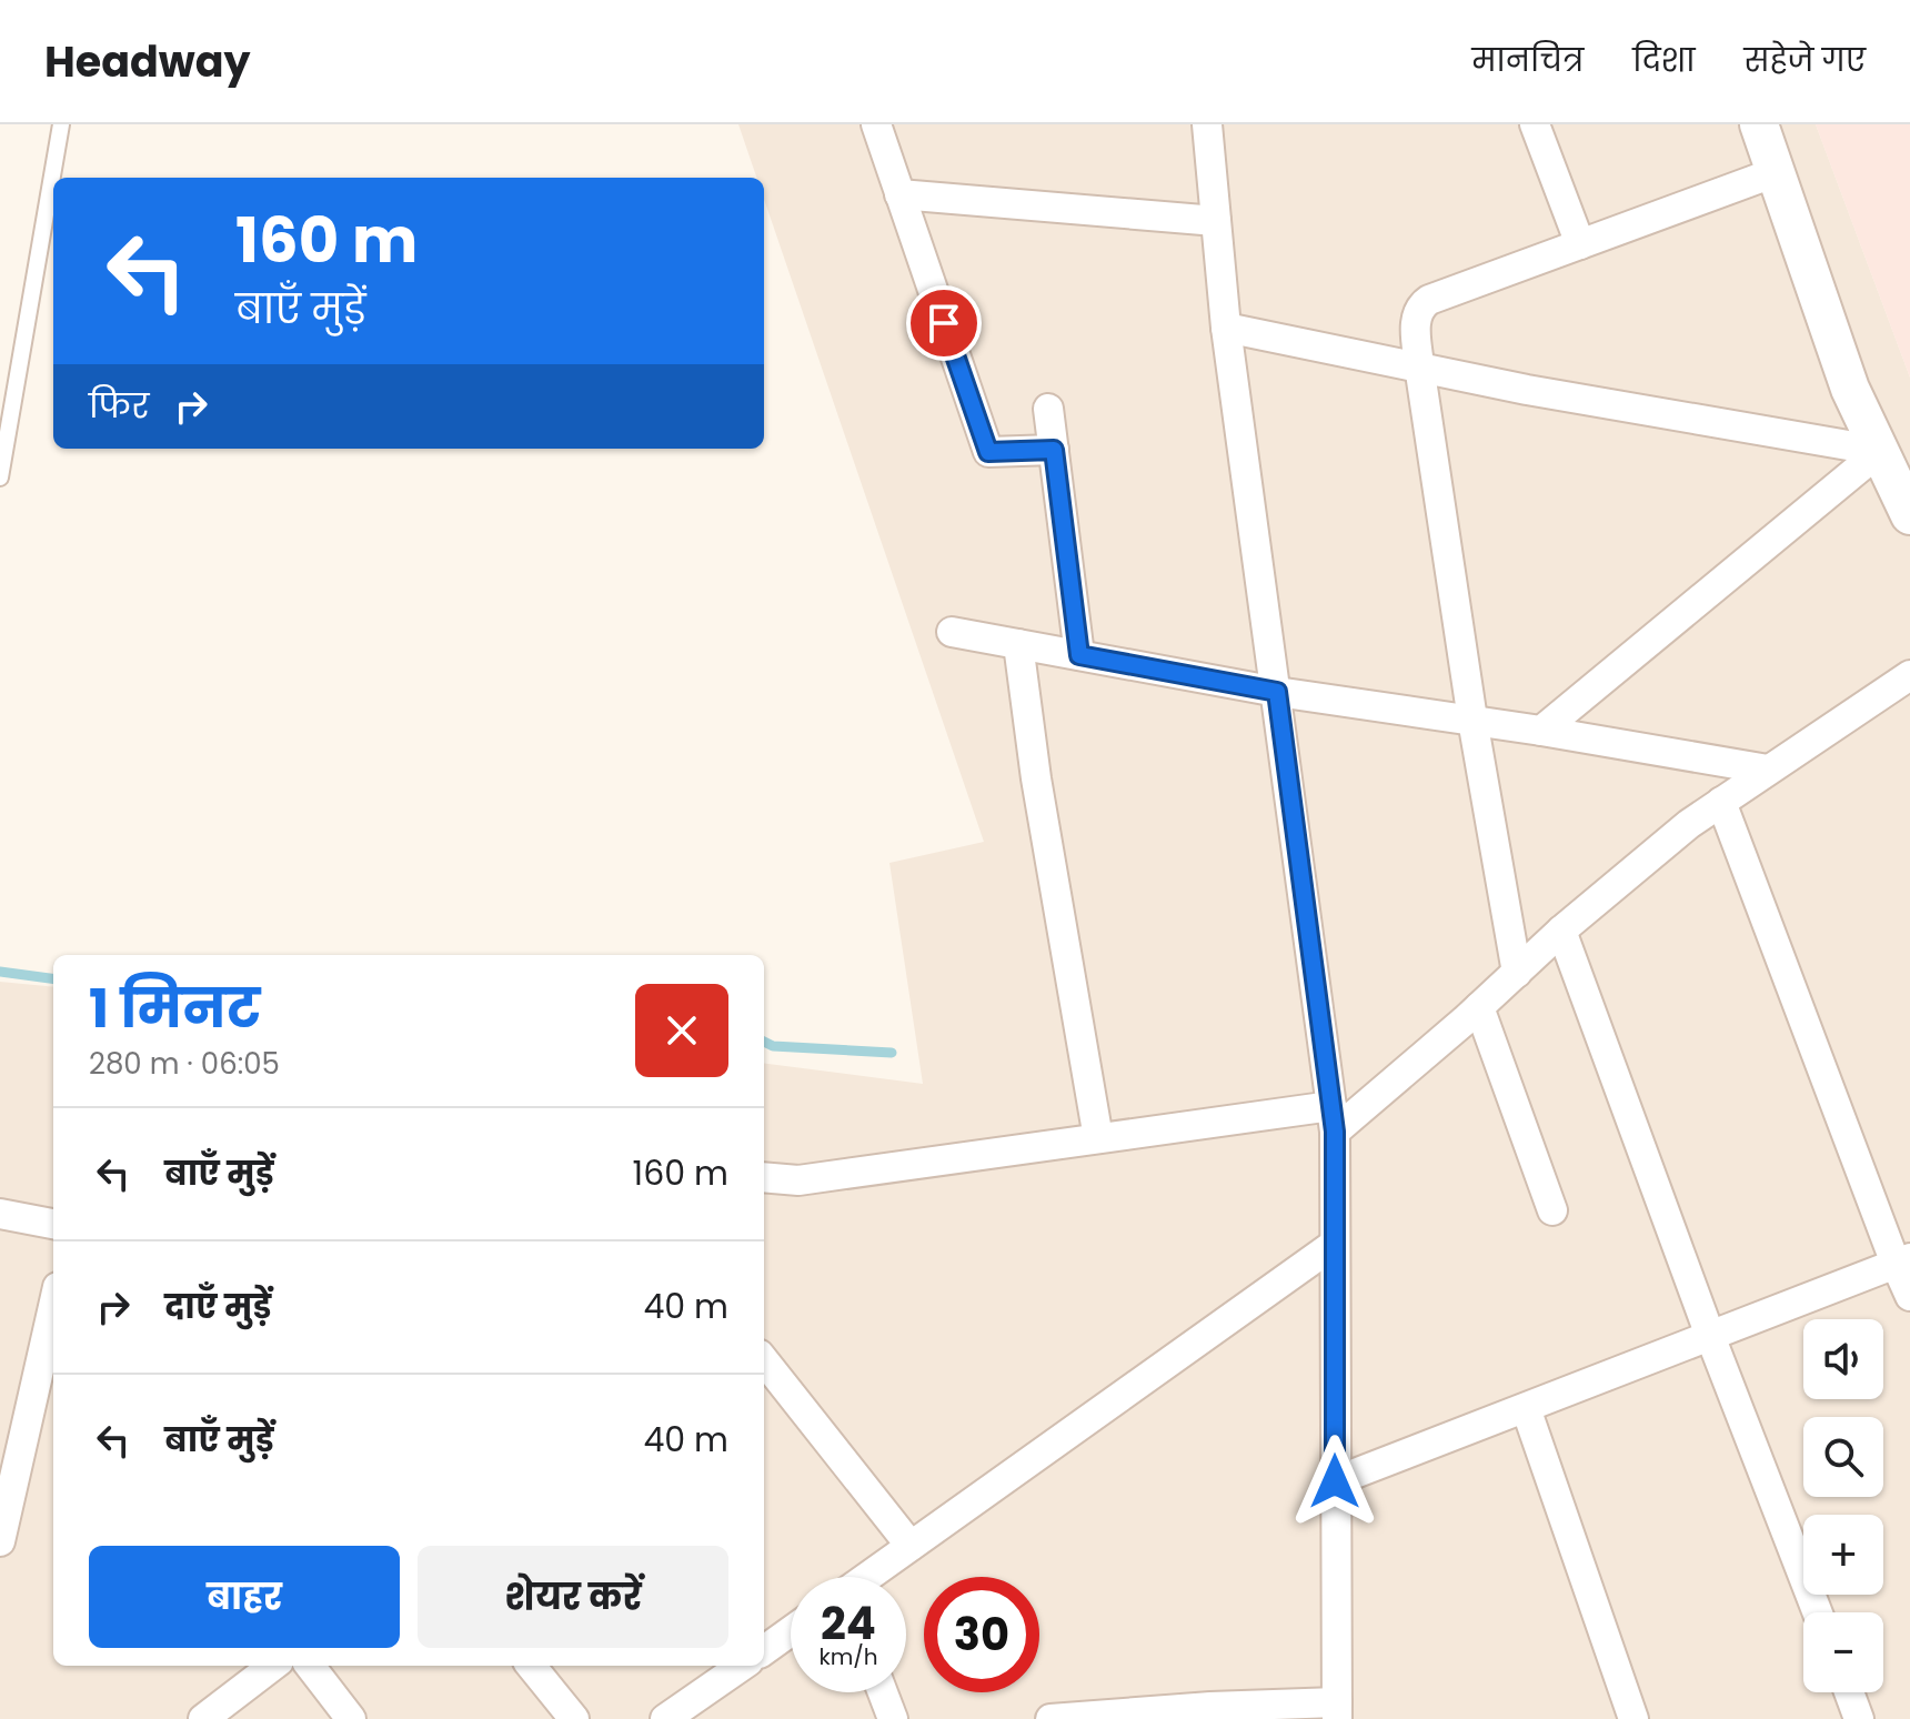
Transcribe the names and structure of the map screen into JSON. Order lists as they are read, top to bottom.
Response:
{
  "page": {
    "header": "Headway",
    "nav": ["मानचित्र", "दिशा", "सहेजे गए"],
    "turn": ["160 m", "बाएँ मुड़ें"],
    "then": "फिर",
    "heading": ["1 मिनट", "280 m · 06:05"],
    "list": [
      {
        "name": "बाएँ मुड़ें",
        "value": "160 m"
      },
      {
        "name": "दाएँ मुड़ें",
        "value": "40 m"
      },
      {
        "name": "बाएँ मुड़ें",
        "value": "40 m"
      }
    ],
    "map_buttons": ["+", "−"],
    "buttons": ["बाहर", "शेयर करें"],
    "speed": "24 km/h",
    "limit": "30"
  }
}
